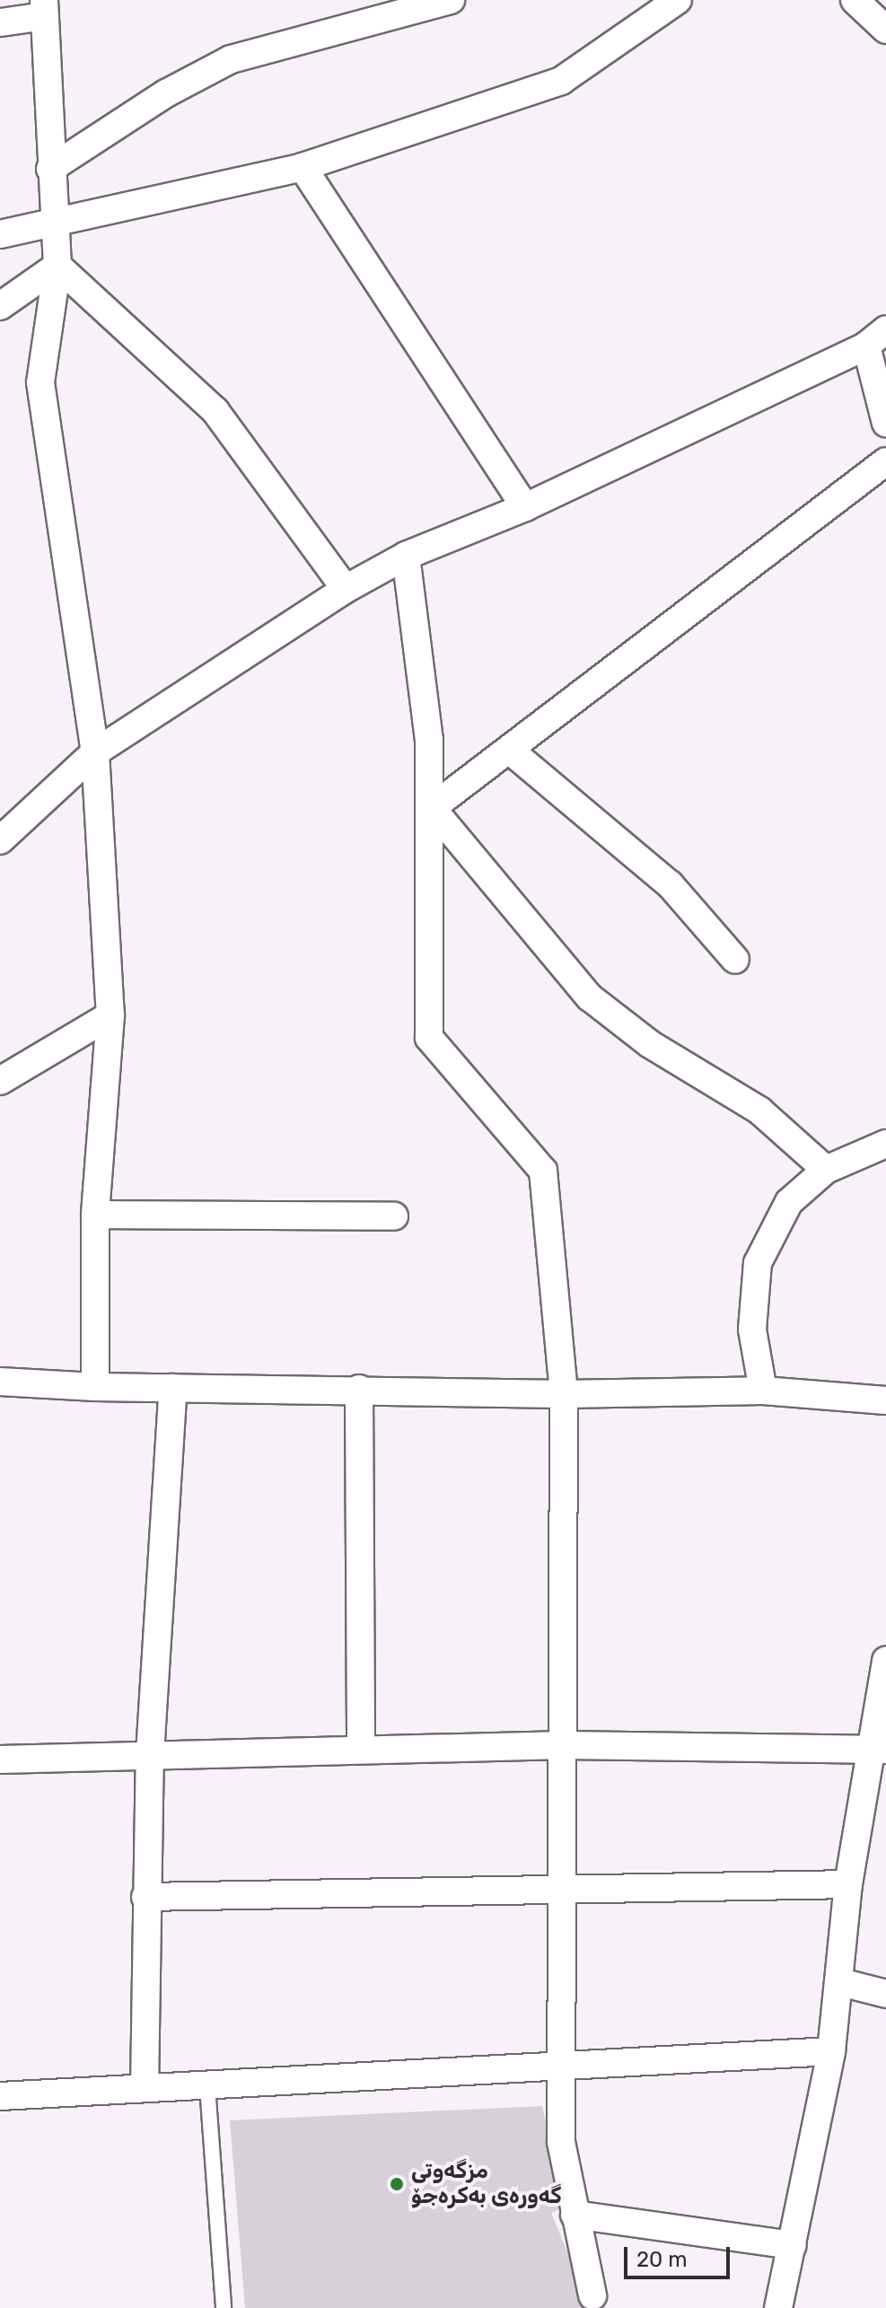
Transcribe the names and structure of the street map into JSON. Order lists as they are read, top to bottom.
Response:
{
  "places": ["مزگەوتی گەورەی بەکرەجۆ"],
  "scale_bar": "20 m"
}
